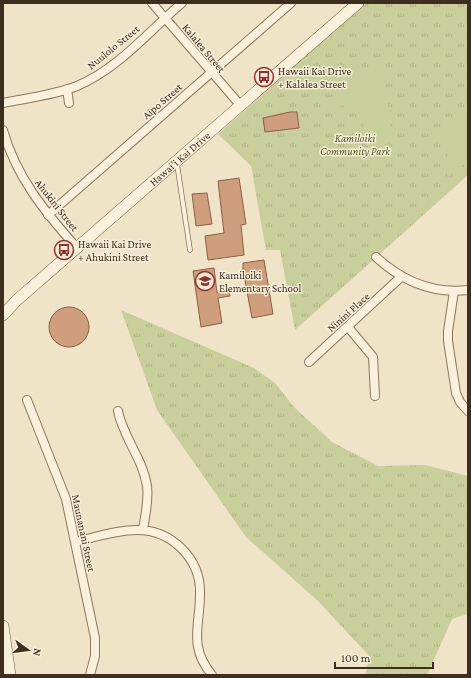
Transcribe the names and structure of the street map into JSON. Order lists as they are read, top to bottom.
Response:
{
  "streets": {
    "main road": ["Hawai’i Kai Drive"],
    "street": [
      "Nuulolo Street",
      "Kalalea Street",
      "Aipo Street",
      "Ahukini Street",
      "Ninini Place",
      "Maunanani Street"
    ]
  },
  "crossings": [
    ["Nuulolo Street", "Kalalea Street"],
    ["Kalalea Street", "Aipo Street"],
    ["Kalalea Street", "Hawai’i Kai Drive"],
    ["Aipo Street", "Ahukini Street"],
    ["Hawai’i Kai Drive", "Ahukini Street"]
  ],
  "parks": ["Kamiloiki Community Park"],
  "places": {
    "bus stop": ["Hawaii Kai Drive + Kalalea Street", "Hawaii Kai Drive + Ahukini Street"],
    "school or university": ["Kamiloiki Elementary School"]
  },
  "scale_bar": "100 m",
  "north": "right"
}
